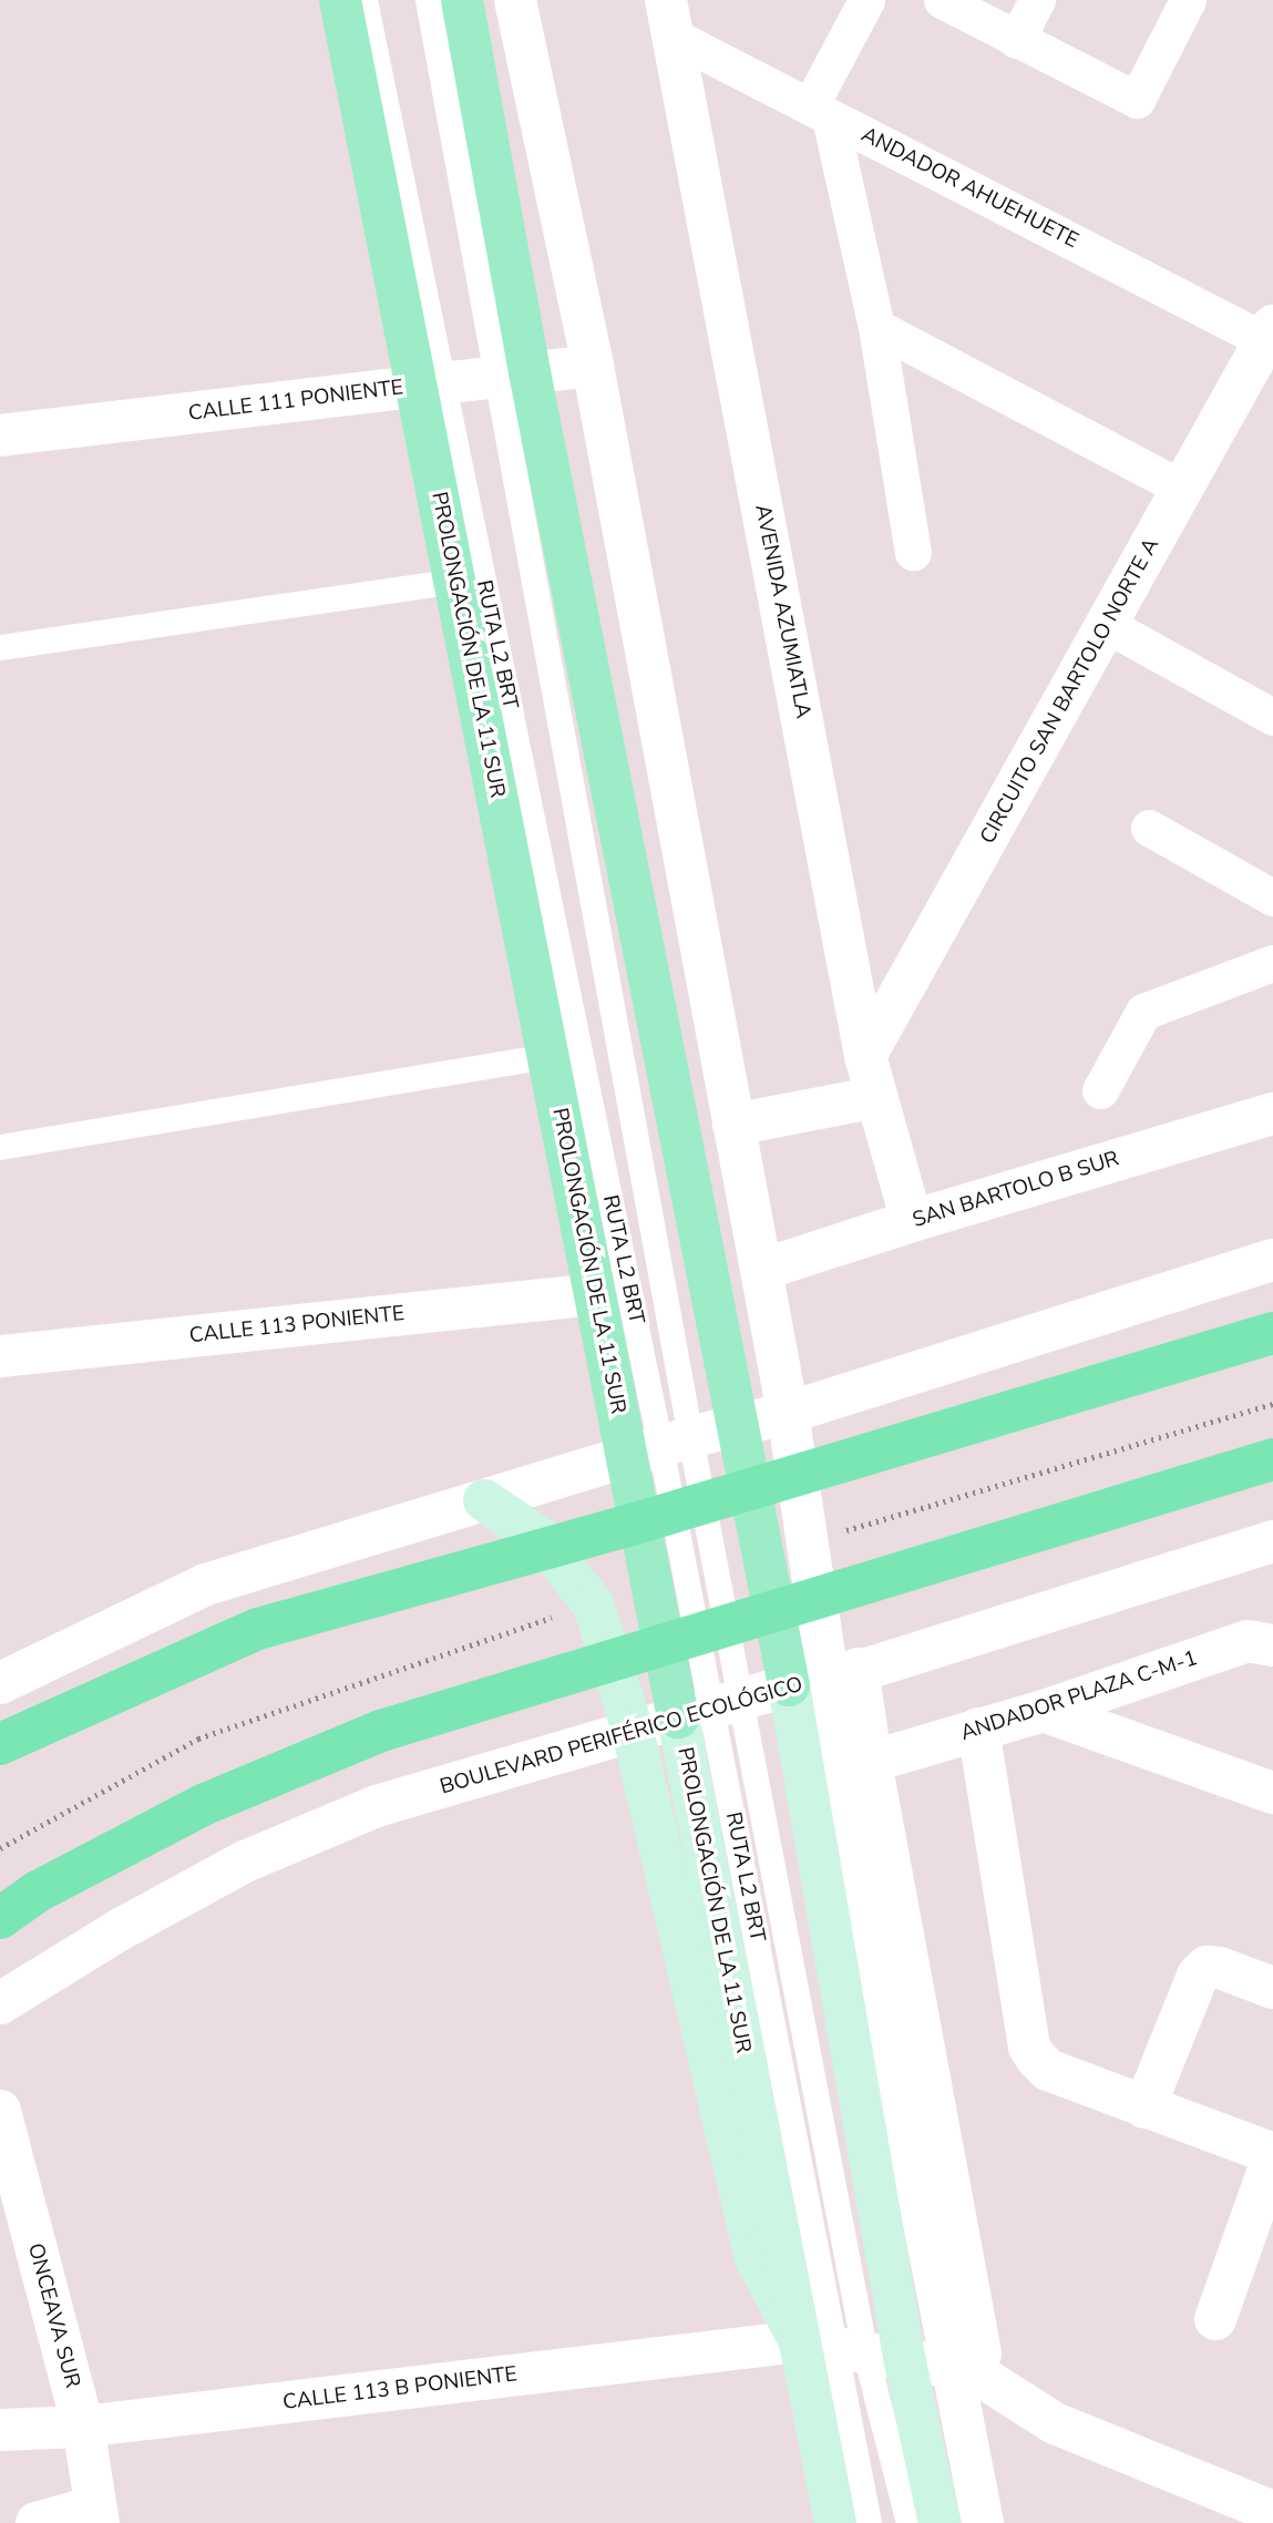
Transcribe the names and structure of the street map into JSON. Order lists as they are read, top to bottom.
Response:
{
  "streets": {
    "main road": ["PROLONGACIÓN DE LA 11 SUR"],
    "street": [
      "ANDADOR AHUEHUETE",
      "CALLE 111 PONIENTE",
      "AVENIDA AZUMIATLA",
      "CIRCUITO SAN BARTOLO NORTE A",
      "SAN BARTOLO B SUR",
      "CALLE 113 PONIENTE",
      "ANDADOR PLAZA C-M-1",
      "BOULEVARD PERIFÉRICO ECOLÓGICO",
      "ONCEAVA SUR",
      "CALLE 113 B PONIENTE"
    ],
    "lane": ["RUTA L2 BRT"]
  },
  "crossings": [
    ["ANDADOR AHUEHUETE", "AVENIDA AZUMIATLA"],
    ["ANDADOR AHUEHUETE", "CIRCUITO SAN BARTOLO NORTE A"],
    ["CALLE 111 PONIENTE", "PROLONGACIÓN DE LA 11 SUR"],
    ["CALLE 111 PONIENTE", "RUTA L2 BRT"],
    ["AVENIDA AZUMIATLA", "CIRCUITO SAN BARTOLO NORTE A"],
    ["AVENIDA AZUMIATLA", "SAN BARTOLO B SUR"],
    ["PROLONGACIÓN DE LA 11 SUR", "RUTA L2 BRT"],
    ["PROLONGACIÓN DE LA 11 SUR", "CALLE 113 PONIENTE"],
    ["PROLONGACIÓN DE LA 11 SUR", "BOULEVARD PERIFÉRICO ECOLÓGICO"],
    ["PROLONGACIÓN DE LA 11 SUR", "CALLE 113 B PONIENTE"],
    ["RUTA L2 BRT", "BOULEVARD PERIFÉRICO ECOLÓGICO"],
    ["RUTA L2 BRT", "CALLE 113 B PONIENTE"],
    ["ONCEAVA SUR", "CALLE 113 B PONIENTE"]
  ]
}
